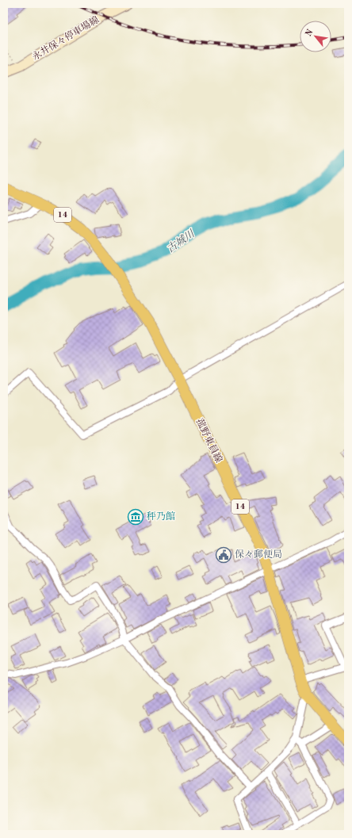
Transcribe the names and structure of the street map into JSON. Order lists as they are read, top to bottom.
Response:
{
  "streets": {
    "main road": ["永井保々停車場線", "14", "菰野東員線"]
  },
  "water": ["古城川"],
  "places": {
    "museum": ["秤乃館"],
    "public building": ["保々郵便局"]
  },
  "north": "top left"
}
